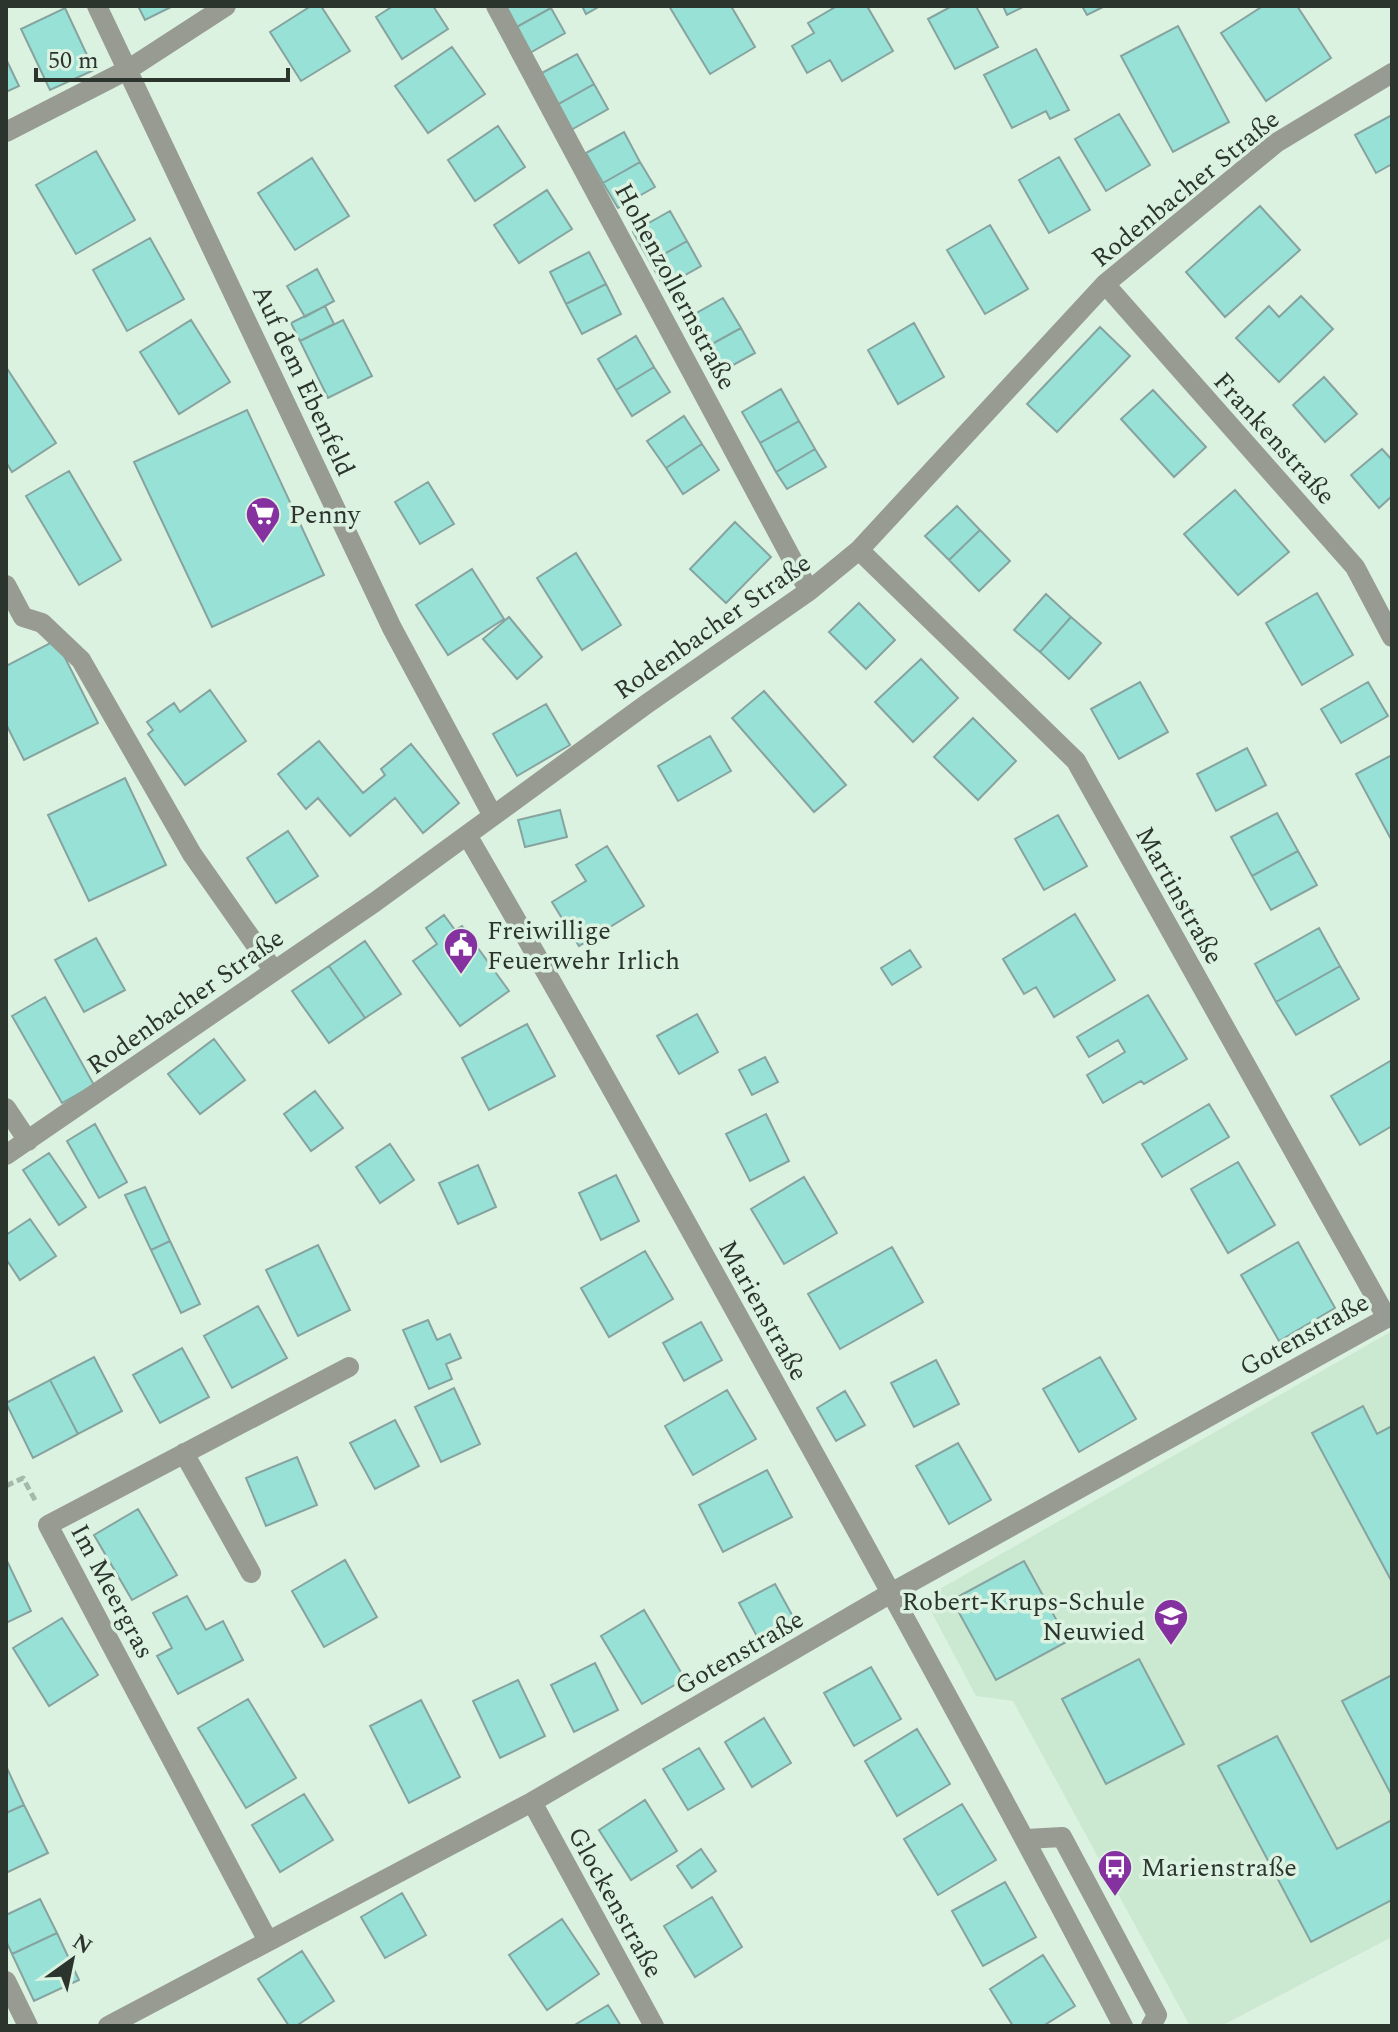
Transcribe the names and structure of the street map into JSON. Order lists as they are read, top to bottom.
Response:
{
  "streets": {
    "street": [
      "Rodenbacher Straße",
      "Hohenzollernstraße",
      "Auf dem Ebenfeld",
      "Frankenstraße",
      "Martinstraße",
      "Marienstraße",
      "Gotenstraße",
      "Im Meergras",
      "Glockenstraße"
    ]
  },
  "crossings": [
    ["Rodenbacher Straße", "Hohenzollernstraße"],
    ["Rodenbacher Straße", "Auf dem Ebenfeld"],
    ["Rodenbacher Straße", "Frankenstraße"],
    ["Rodenbacher Straße", "Martinstraße"],
    ["Rodenbacher Straße", "Marienstraße"],
    ["Martinstraße", "Gotenstraße"],
    ["Marienstraße", "Gotenstraße"],
    ["Gotenstraße", "Im Meergras"],
    ["Gotenstraße", "Glockenstraße"]
  ],
  "places": {
    "supermarket": ["Penny"],
    "public building": ["Freiwillige Feuerwehr Irlich"],
    "school or university": ["Robert-Krups-Schule Neuwied"],
    "bus stop": ["Marienstraße"]
  },
  "scale_bar": "50 m",
  "north": "top right"
}
